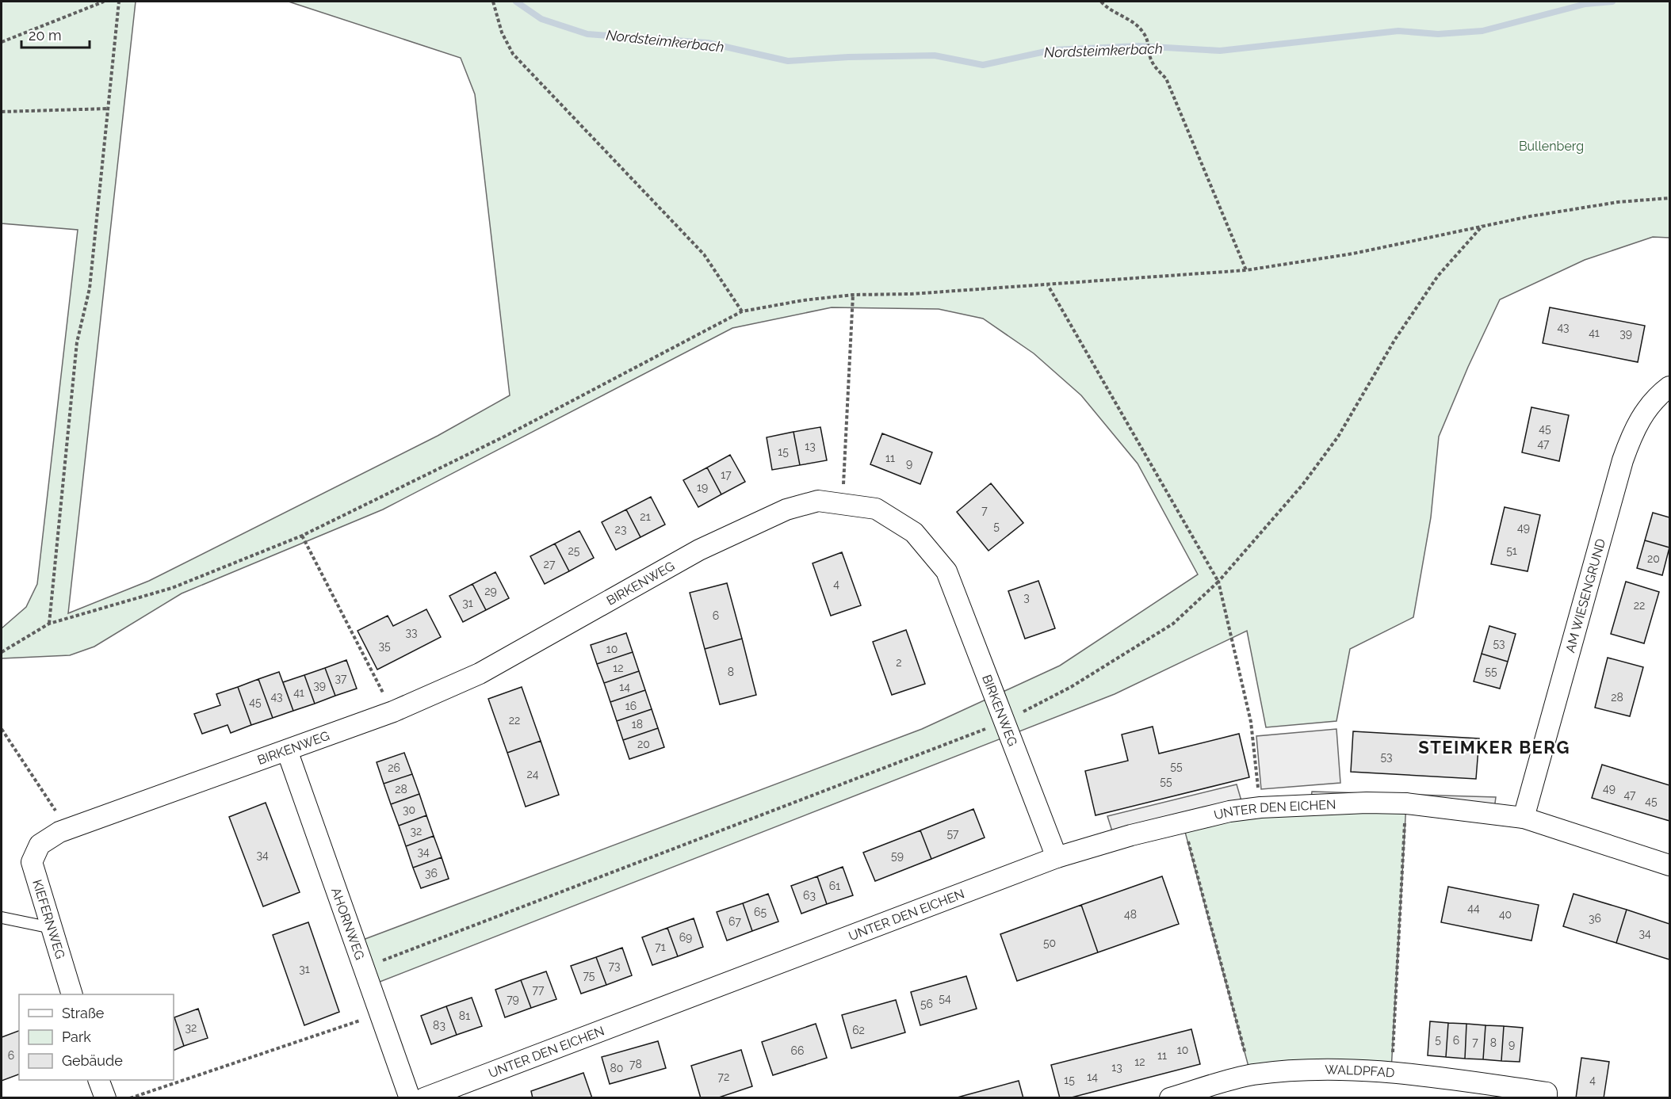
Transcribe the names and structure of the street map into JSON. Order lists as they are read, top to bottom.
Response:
{
  "streets": {
    "street": [
      "BIRKENWEG",
      "AM WIESENGRUND",
      "UNTER DEN EICHEN",
      "KIEFERNWEG",
      "AHORNWEG",
      "WALDPFAD"
    ]
  },
  "crossings": [
    ["BIRKENWEG", "UNTER DEN EICHEN"],
    ["BIRKENWEG", "KIEFERNWEG"],
    ["BIRKENWEG", "AHORNWEG"],
    ["AM WIESENGRUND", "UNTER DEN EICHEN"]
  ],
  "districts": ["STEIMKER BERG"],
  "water": ["Nordsteimkerbach"],
  "parks": ["Bullenberg"],
  "house_numbers": [
    "43",
    "41",
    "39",
    "45",
    "47",
    "13",
    "15",
    "11",
    "9",
    "17",
    "19",
    "7",
    "21",
    "5",
    "49",
    "23",
    "25",
    "51",
    "20",
    "27",
    "4",
    "29",
    "3",
    "31",
    "22",
    "6",
    "33",
    "53",
    "35",
    "10",
    "2",
    "12",
    "55",
    "8",
    "37",
    "39",
    "14",
    "41",
    "43",
    "28",
    "45",
    "16",
    "22",
    "18",
    "20",
    "53",
    "55",
    "26",
    "24",
    "55",
    "49",
    "28",
    "47",
    "45",
    "30",
    "32",
    "57",
    "34",
    "34",
    "59",
    "36",
    "61",
    "63",
    "44",
    "65",
    "48",
    "40",
    "36",
    "67",
    "34",
    "69",
    "50",
    "71",
    "73",
    "31",
    "75",
    "77",
    "54",
    "79",
    "56",
    "81",
    "83",
    "32",
    "62",
    "5",
    "6",
    "7",
    "8",
    "9",
    "10",
    "66",
    "6",
    "11",
    "12",
    "78",
    "13",
    "80",
    "72",
    "14",
    "15",
    "4"
  ],
  "legend": ["Straße", "Park", "Gebäude"],
  "scale_bar": "20 m"
}
